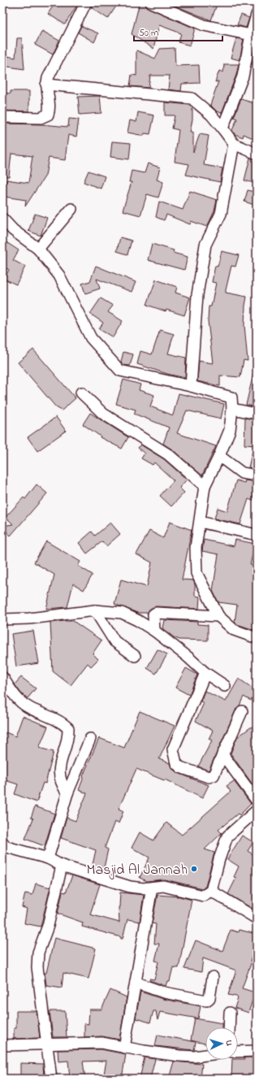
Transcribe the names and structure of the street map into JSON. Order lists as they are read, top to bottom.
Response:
{
  "places": ["Masjid Al Jannah"],
  "scale_bar": "50 m",
  "north": "right"
}
